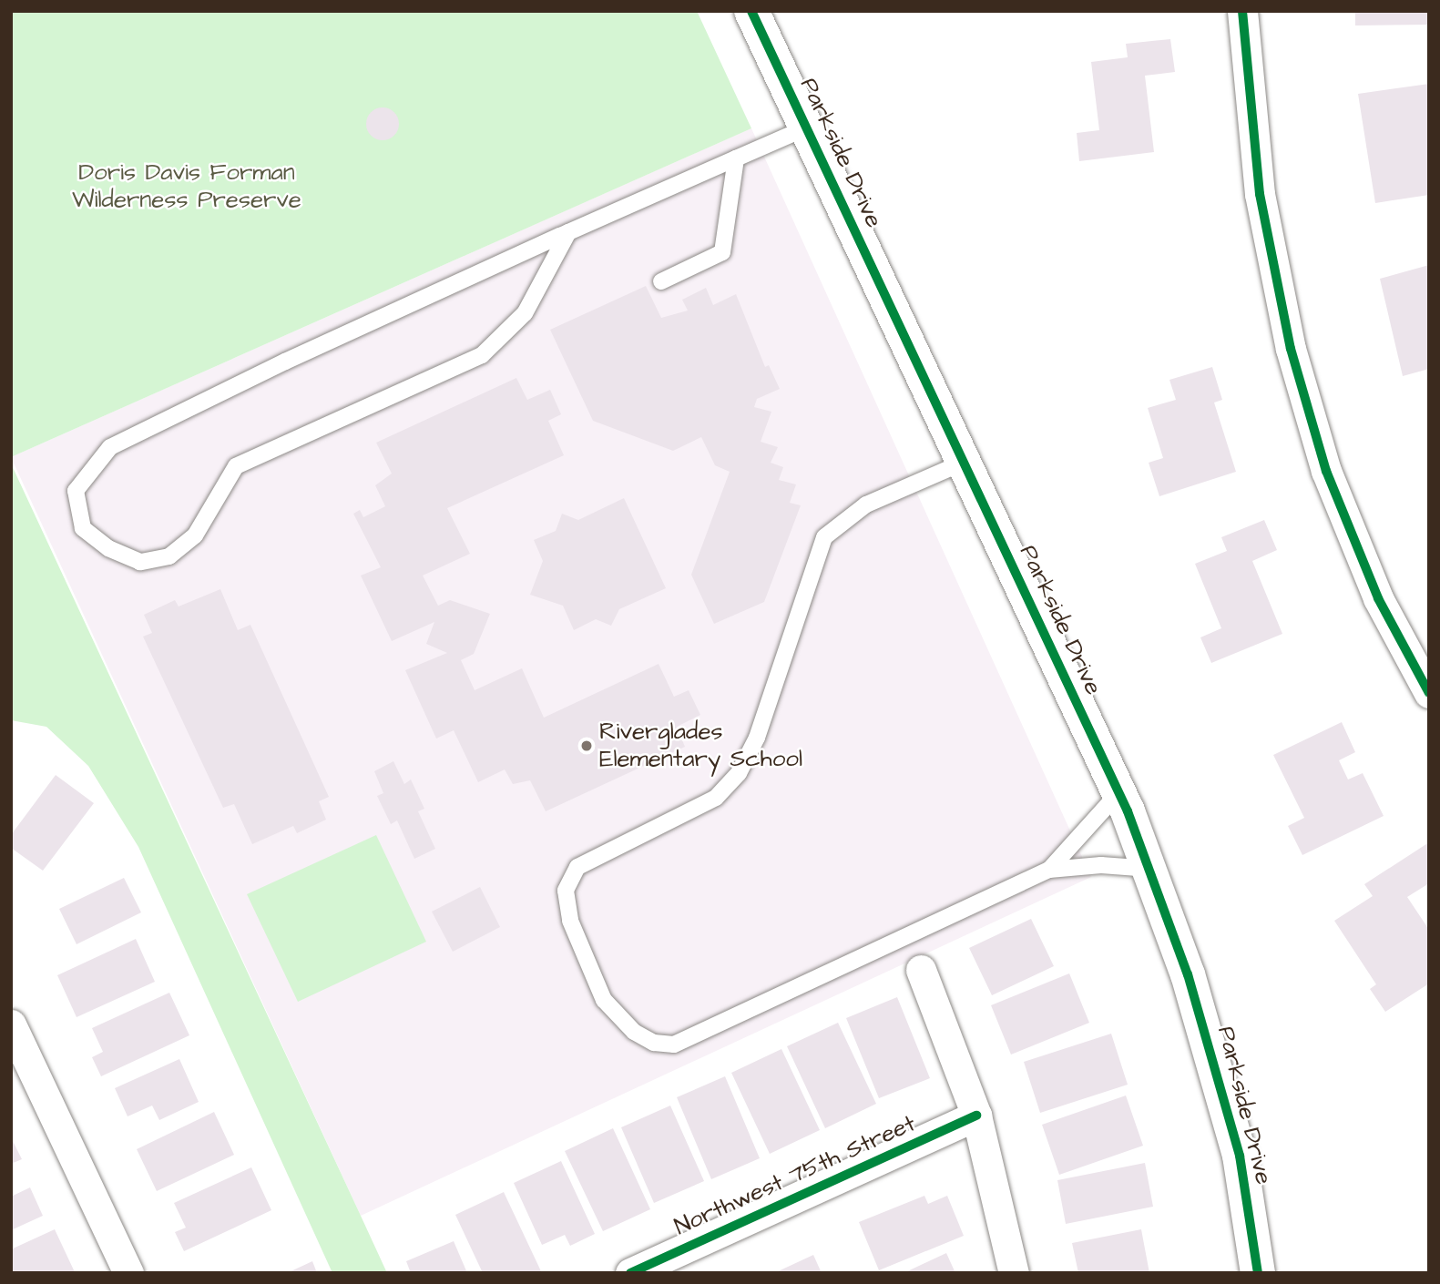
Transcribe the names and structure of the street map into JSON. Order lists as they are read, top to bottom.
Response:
{
  "streets": {
    "street": ["Parkside Drive", "Northwest 75th Street"]
  },
  "parks": ["Doris Davis Forman Wilderness Preserve"],
  "places": ["Riverglades Elementary School"]
}
